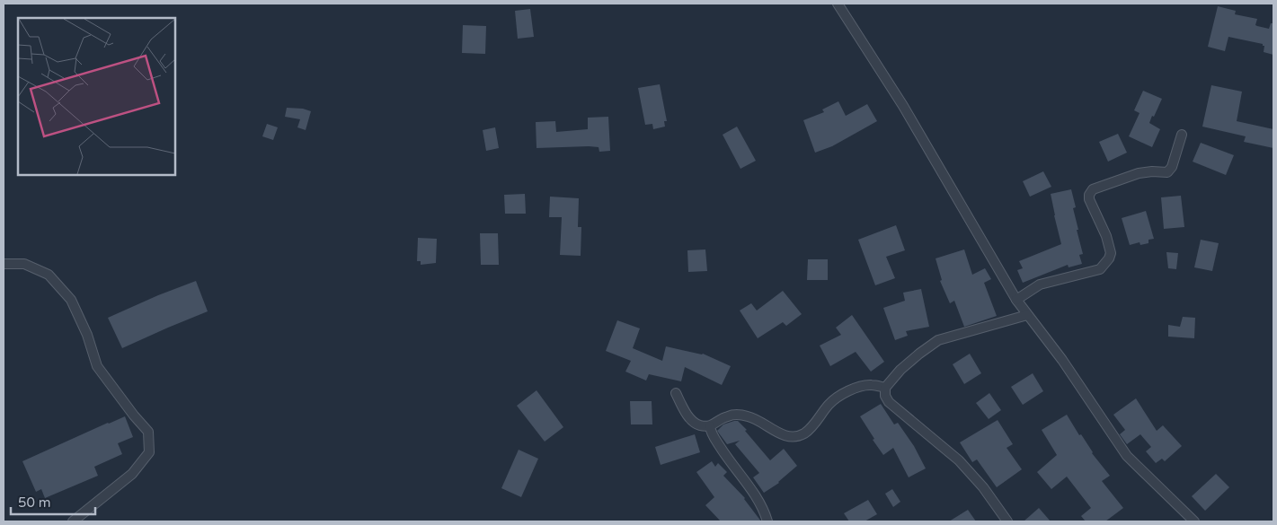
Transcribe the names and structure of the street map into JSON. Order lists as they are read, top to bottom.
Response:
{
  "scale_bar": "50 m"
}
